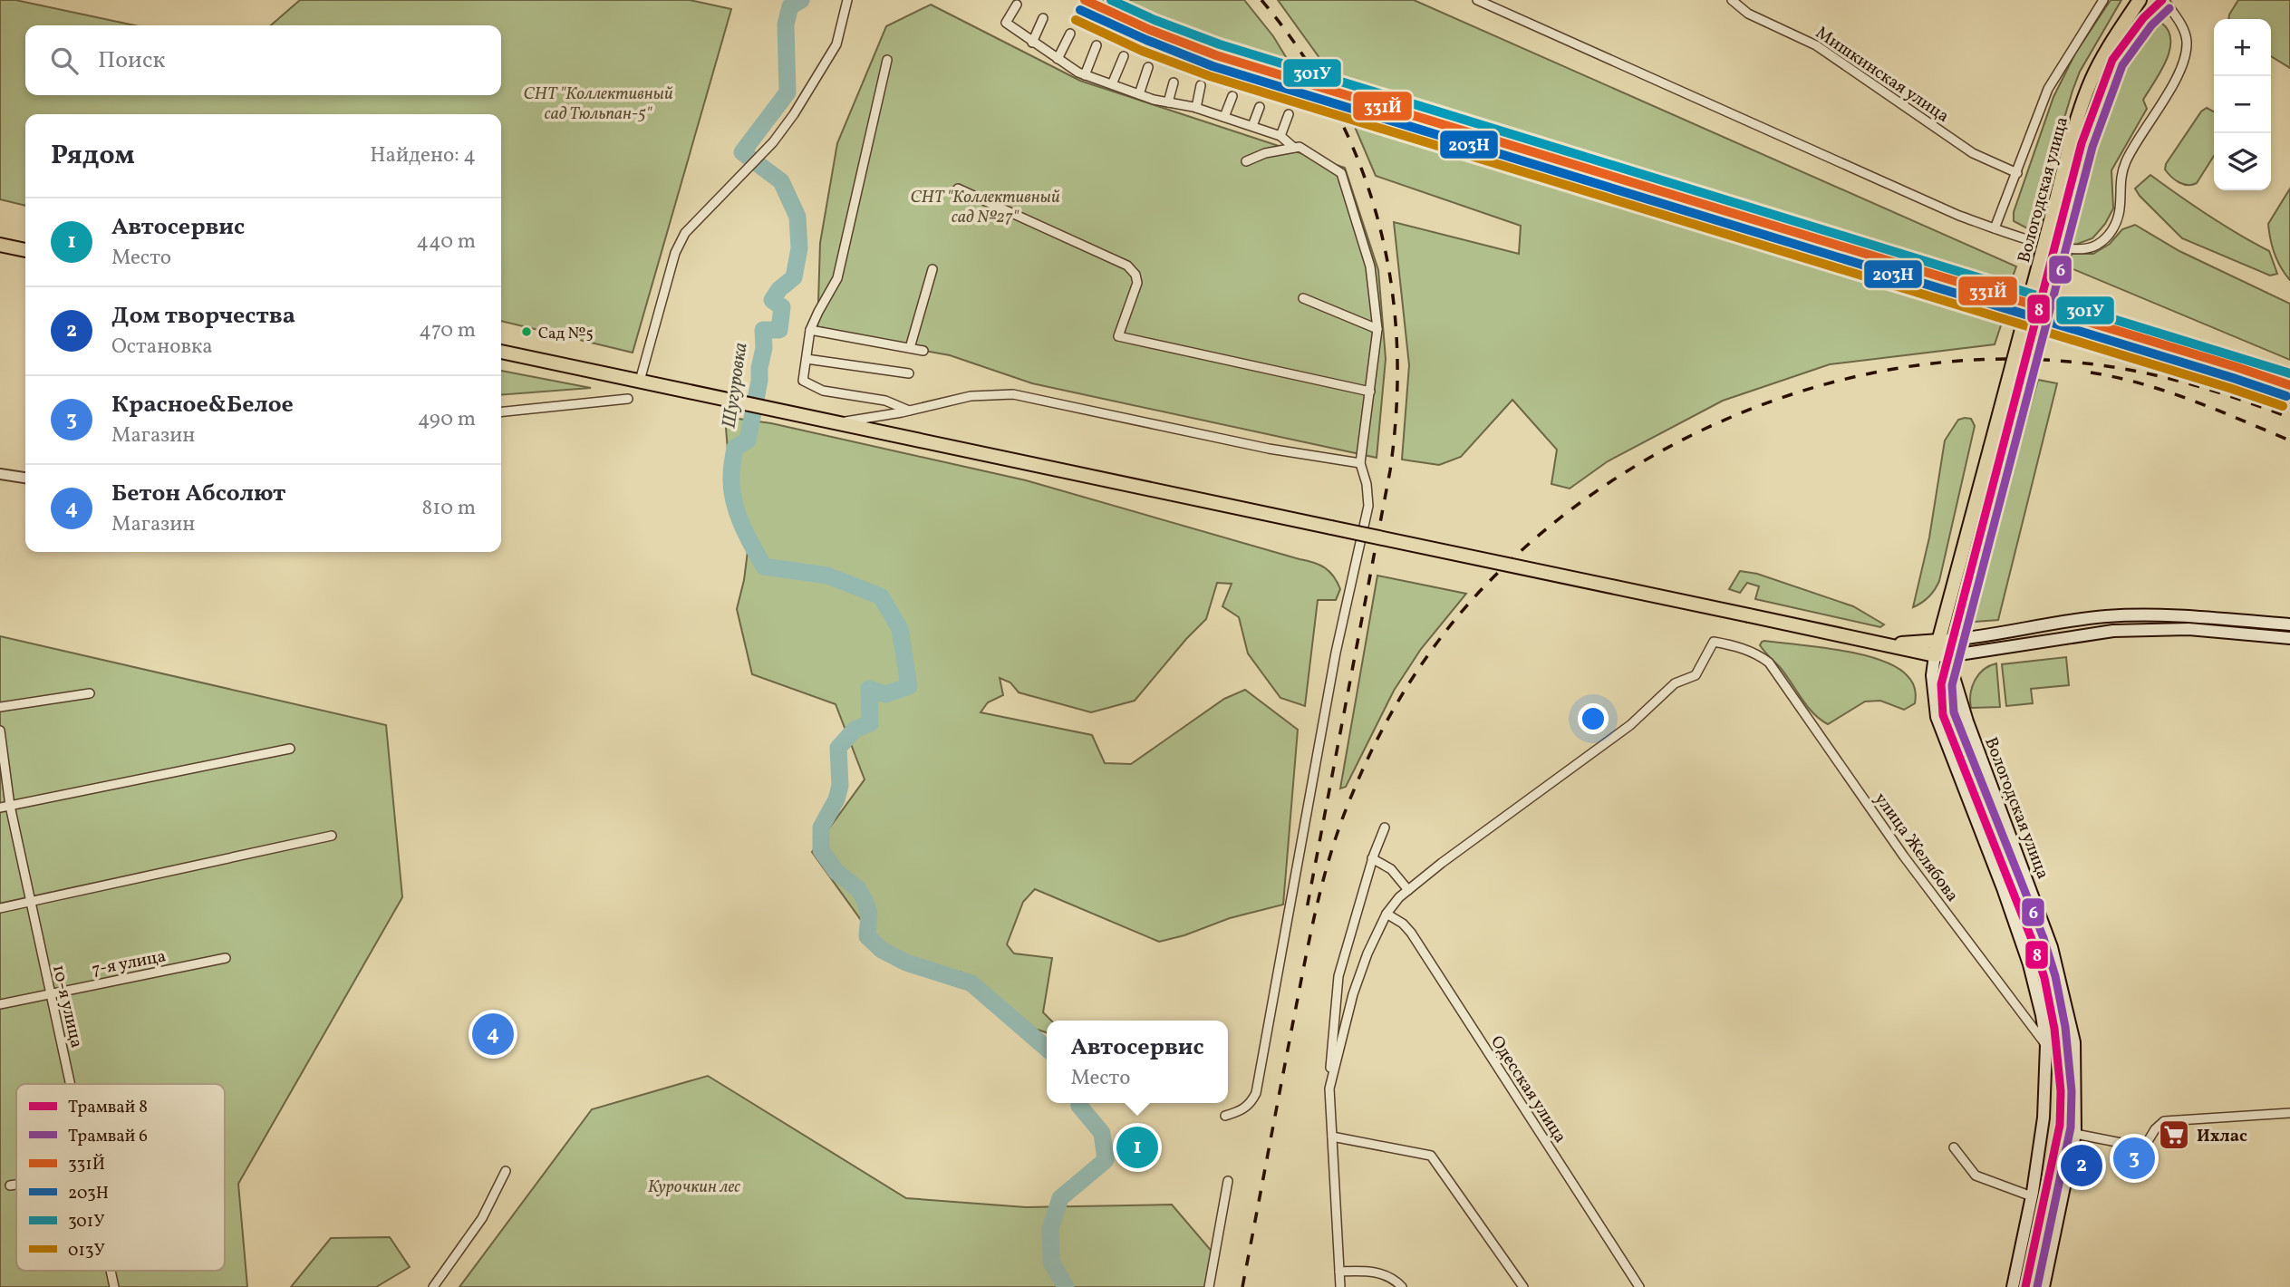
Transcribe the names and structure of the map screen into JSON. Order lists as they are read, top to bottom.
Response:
{
  "streets": {
    "main road": ["Вологодская улица"],
    "street": [
      "Мишкинская улица",
      "улица Желябова",
      "7-я улица",
      "10-я улица",
      "Одесская улица"
    ]
  },
  "crossings": [
    ["Вологодская улица", "улица Желябова"],
    ["7-я улица", "10-я улица"]
  ],
  "water": ["Шугуровка"],
  "parks": ["СНТ \"Коллективный сад Тюльпан-5\"", "СНТ \"Коллективный сад №27\"", "Курочкин лес"],
  "places": {
    "other": ["Сад №5"],
    "supermarket": ["Ихлас"]
  },
  "lines": [
    "tram line 8",
    "transit line 331Й",
    "transit line 301У",
    "tram line 6",
    "transit line 203Н",
    "transit line 013У"
  ],
  "legend": [
    "Трамвай 8",
    "Трамвай 6",
    "331Й",
    "203Н",
    "301У",
    "013У"
  ],
  "page": {
    "map_buttons": ["+", "−"],
    "search": "Поиск",
    "heading": ["Рядом", "Найдено: 4"],
    "list": [
      {
        "mark": "1",
        "name": "Автосервис",
        "note": "Место",
        "value": "440 m"
      },
      {
        "mark": "2",
        "name": "Дом творчества",
        "note": "Остановка",
        "value": "470 m"
      },
      {
        "mark": "3",
        "name": "Красное&Белое",
        "note": "Магазин",
        "value": "490 m"
      },
      {
        "mark": "4",
        "name": "Бетон Абсолют",
        "note": "Магазин",
        "value": "810 m"
      }
    ],
    "pins": [
      "4",
      "1",
      "3",
      "2"
    ],
    "popup": ["Автосервис", "Место"]
  }
}
